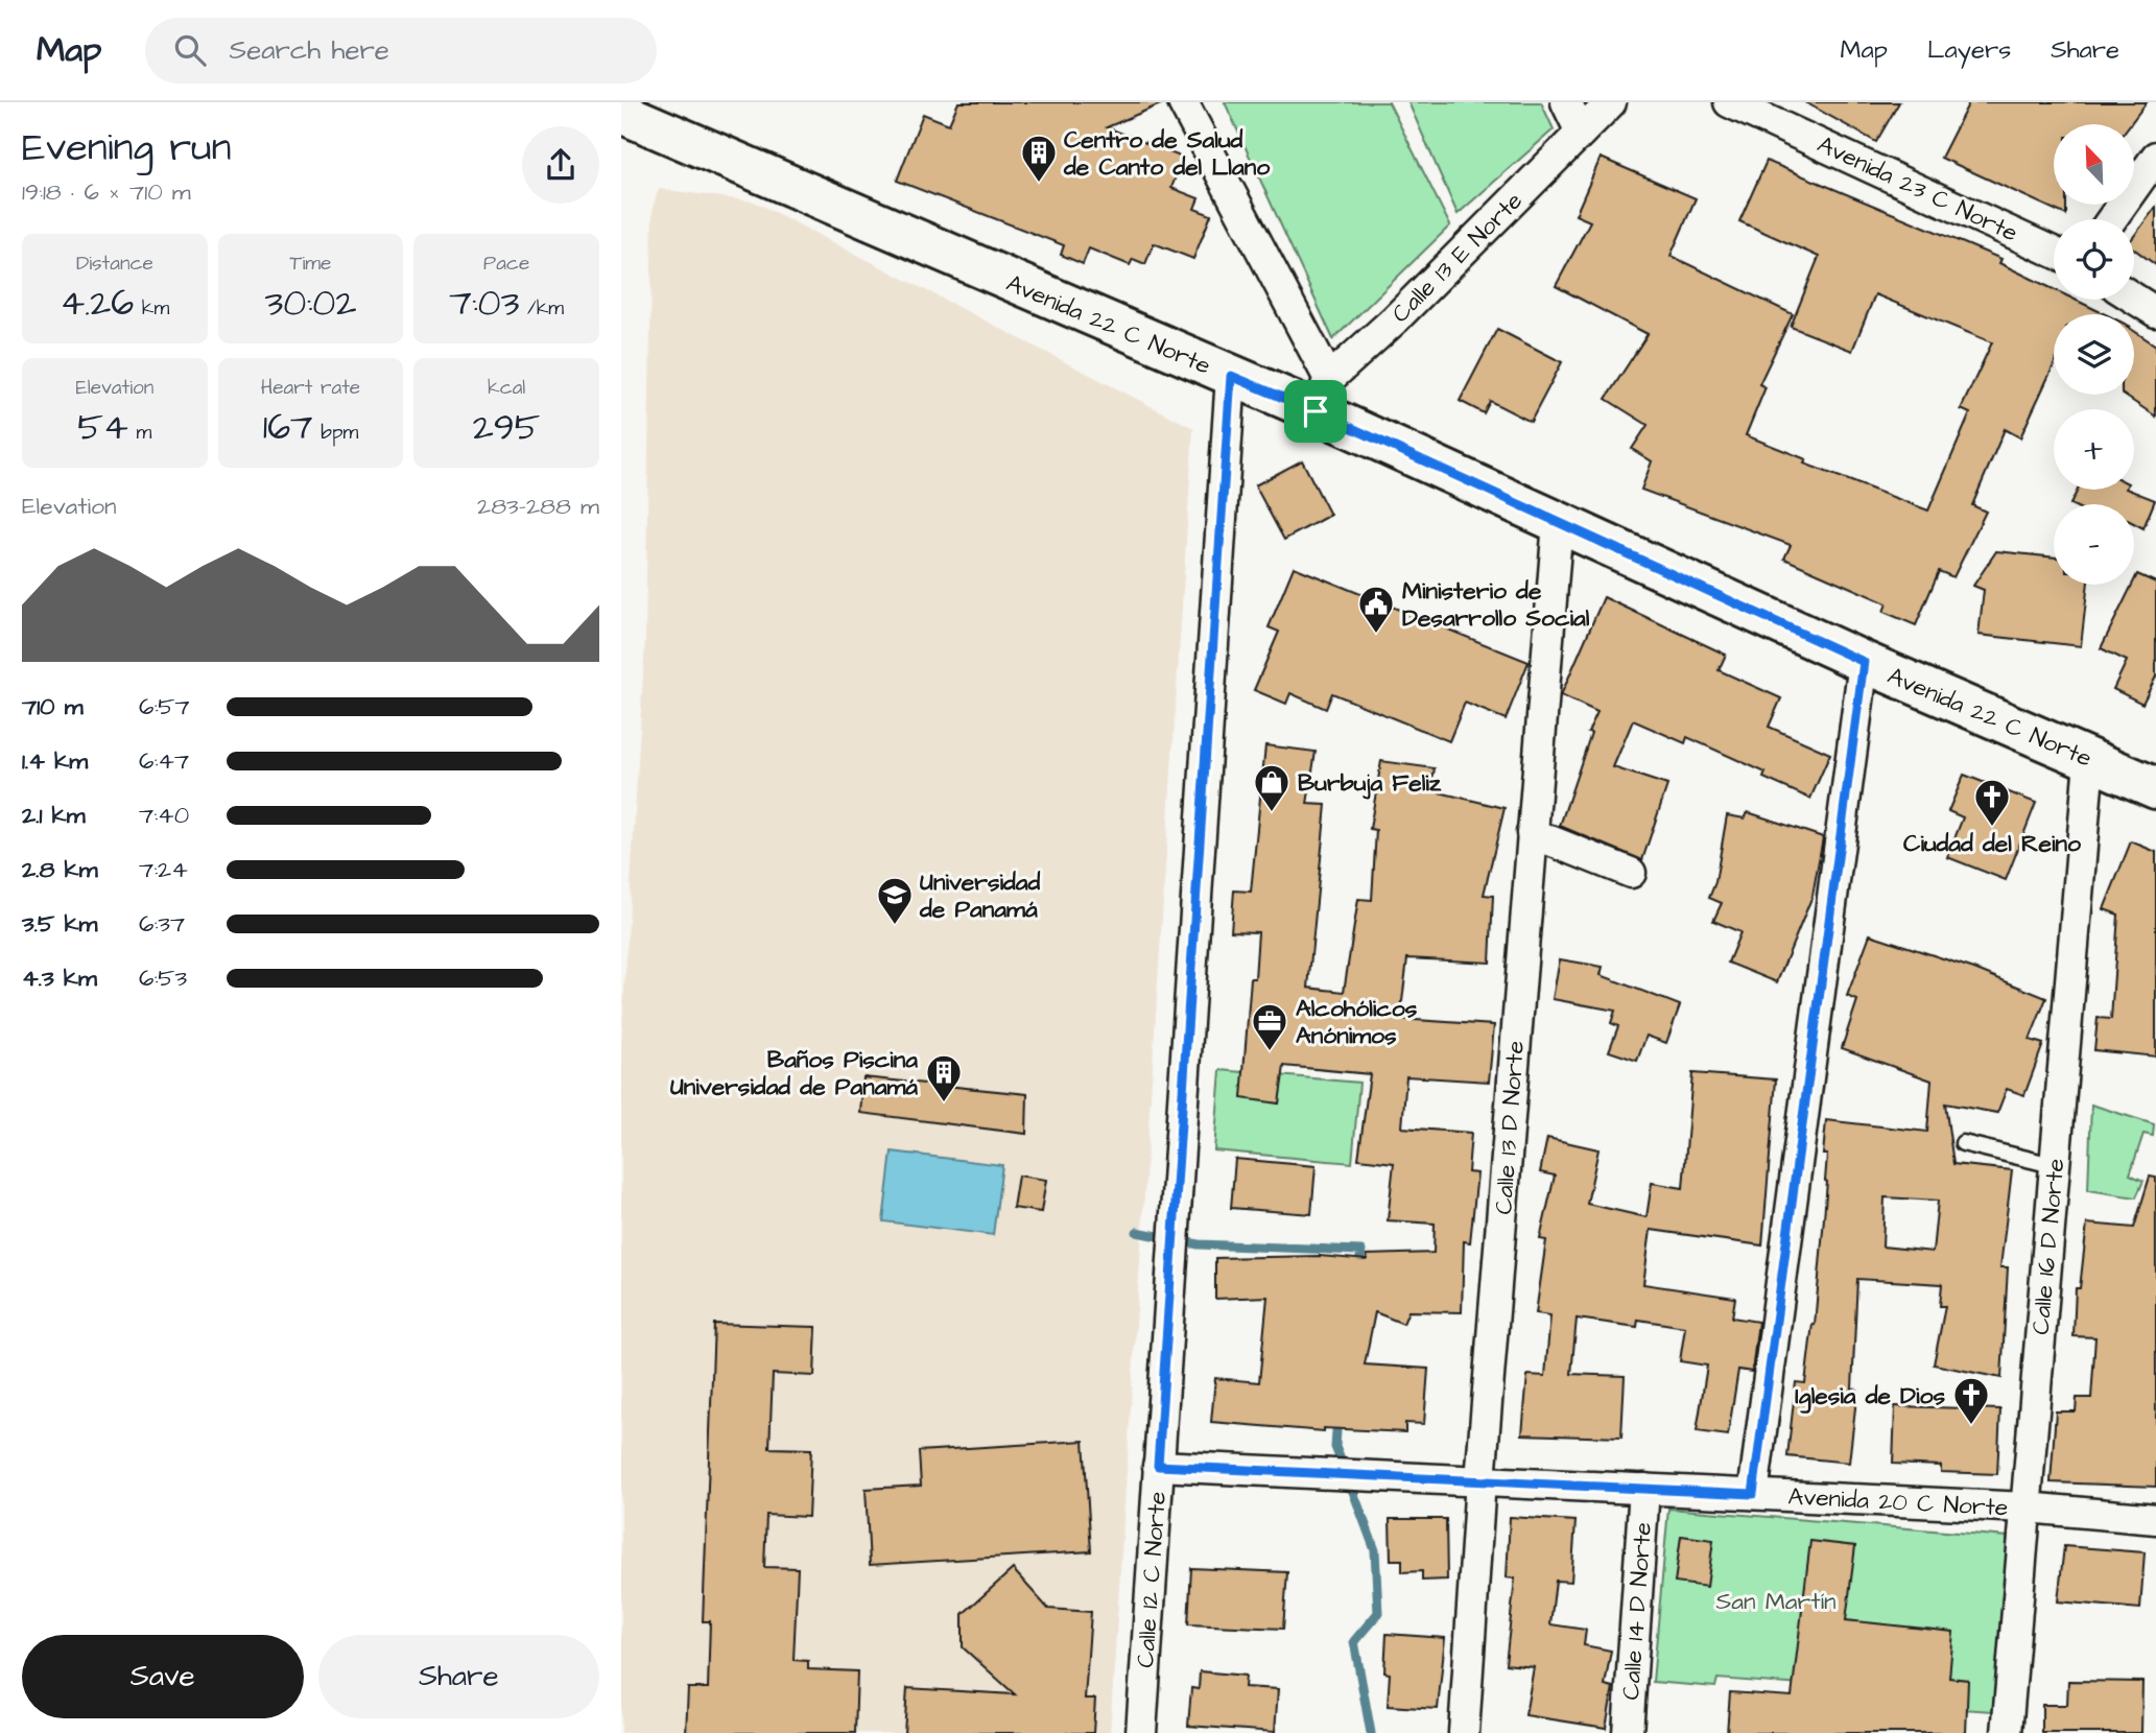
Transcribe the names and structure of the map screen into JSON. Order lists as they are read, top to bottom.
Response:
{
  "streets": {
    "street": [
      "Avenida 23 C Norte",
      "Calle 13 E Norte",
      "Avenida 22 C Norte",
      "Calle 13 D Norte",
      "Calle 16 D Norte",
      "Avenida 20 C Norte",
      "Calle 12 C Norte",
      "Calle 14 D Norte"
    ]
  },
  "crossings": [
    ["Calle 13 E Norte", "Avenida 22 C Norte"],
    ["Avenida 22 C Norte", "Calle 13 D Norte"],
    ["Avenida 22 C Norte", "Calle 16 D Norte"],
    ["Avenida 22 C Norte", "Calle 12 C Norte"],
    ["Calle 13 D Norte", "Avenida 20 C Norte"],
    ["Calle 16 D Norte", "Avenida 20 C Norte"],
    ["Avenida 20 C Norte", "Calle 12 C Norte"],
    ["Avenida 20 C Norte", "Calle 14 D Norte"]
  ],
  "parks": ["San Martín"],
  "places": {
    "building": ["Centro de Salud de Canto del Llano", "Baños Piscina Universidad de Panamá"],
    "public building": ["Ministerio de Desarrollo Social"],
    "shop": ["Burbuja Feliz"],
    "church": ["Ciudad del Reino", "Iglesia de Dios"],
    "school or university": ["Universidad de Panamá"],
    "office": ["Alcohólicos Anónimos"]
  },
  "north": "top left",
  "page": {
    "header": "Map",
    "search": "Search here",
    "nav": ["Map", "Layers", "Share"],
    "heading": ["Evening run", "19:18 · 6 × 710 m"],
    "map_buttons": ["+", "−"],
    "stats": [
      ["Distance", "4.26 km"],
      ["Time", "30:02"],
      ["Pace", "7:03 /km"],
      ["Elevation", "54 m"],
      ["Heart rate", "167 bpm"],
      ["kcal", "295"]
    ],
    "chart": ["Elevation", "283–288 m"],
    "list": [
      {
        "name": "710 m",
        "note": "6:57"
      },
      {
        "name": "1.4 km",
        "note": "6:47"
      },
      {
        "name": "2.1 km",
        "note": "7:40"
      },
      {
        "name": "2.8 km",
        "note": "7:24"
      },
      {
        "name": "3.5 km",
        "note": "6:37"
      },
      {
        "name": "4.3 km",
        "note": "6:53"
      }
    ],
    "buttons": ["Save", "Share"]
  }
}
